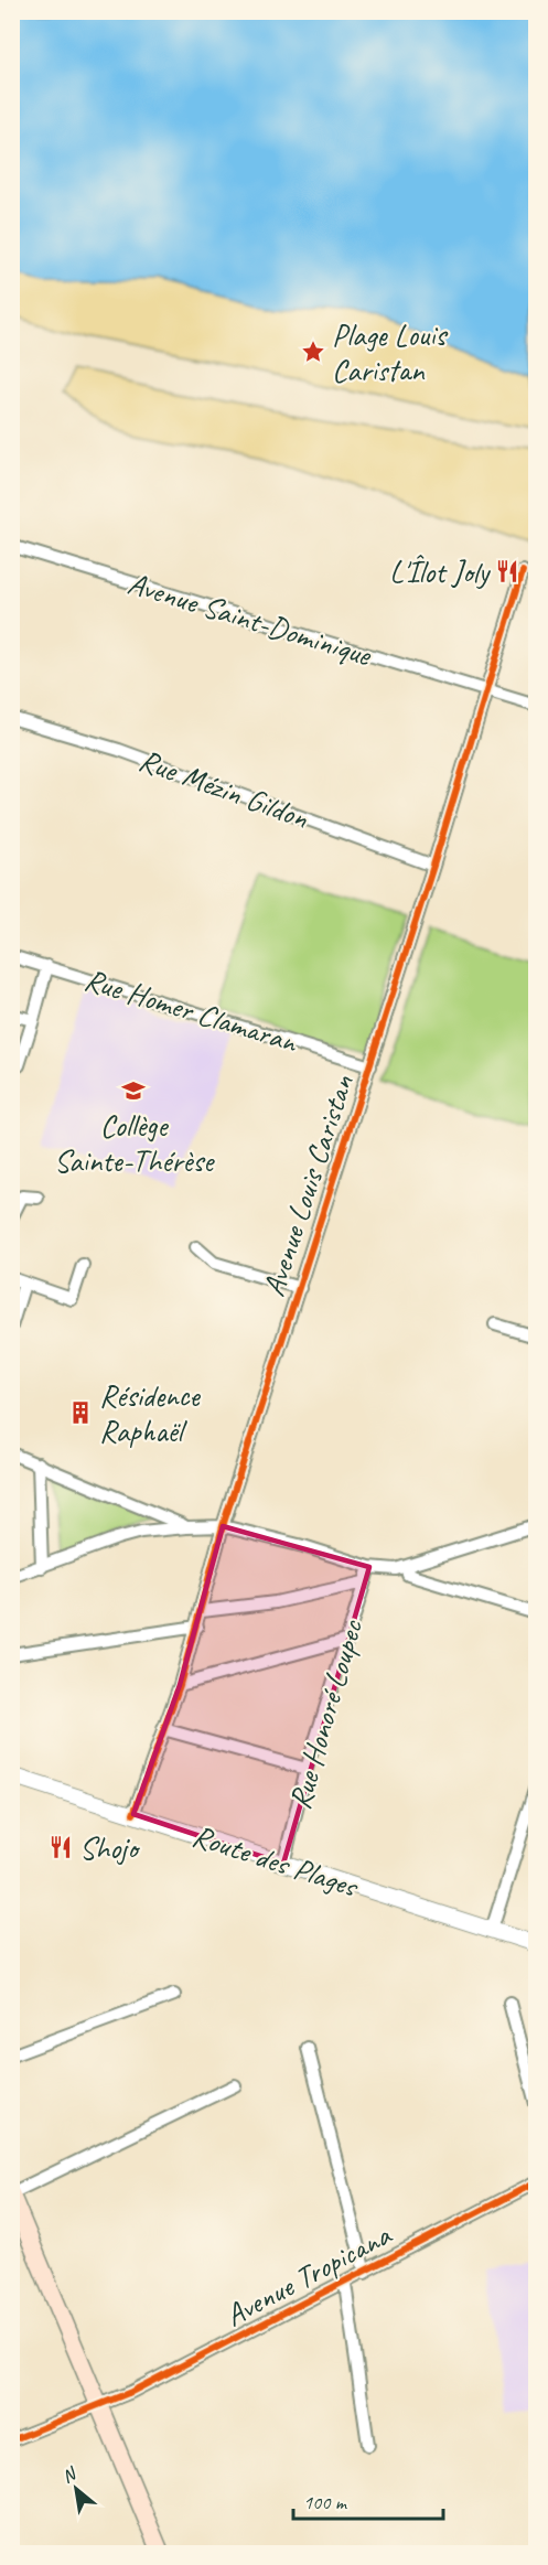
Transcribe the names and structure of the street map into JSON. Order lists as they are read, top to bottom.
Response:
{
  "streets": {
    "street": [
      "Avenue Saint-Dominique",
      "Rue Mézin Gildon",
      "Rue Homer Clamaran",
      "Avenue Louis Caristan",
      "Rue Honoré Loupec",
      "Route des Plages",
      "Avenue Tropicana"
    ]
  },
  "crossings": [
    ["Avenue Saint-Dominique", "Avenue Louis Caristan"],
    ["Rue Mézin Gildon", "Avenue Louis Caristan"],
    ["Rue Homer Clamaran", "Avenue Louis Caristan"],
    ["Avenue Louis Caristan", "Route des Plages"],
    ["Rue Honoré Loupec", "Route des Plages"]
  ],
  "places": {
    "place": ["Plage Louis Caristan"],
    "restaurant": ["L'Îlot Joly", "Shojo"],
    "school or university": ["Collège Sainte-Thérèse"],
    "building": ["Résidence Raphaël"]
  },
  "scale_bar": "100 m",
  "north": "top left"
}
